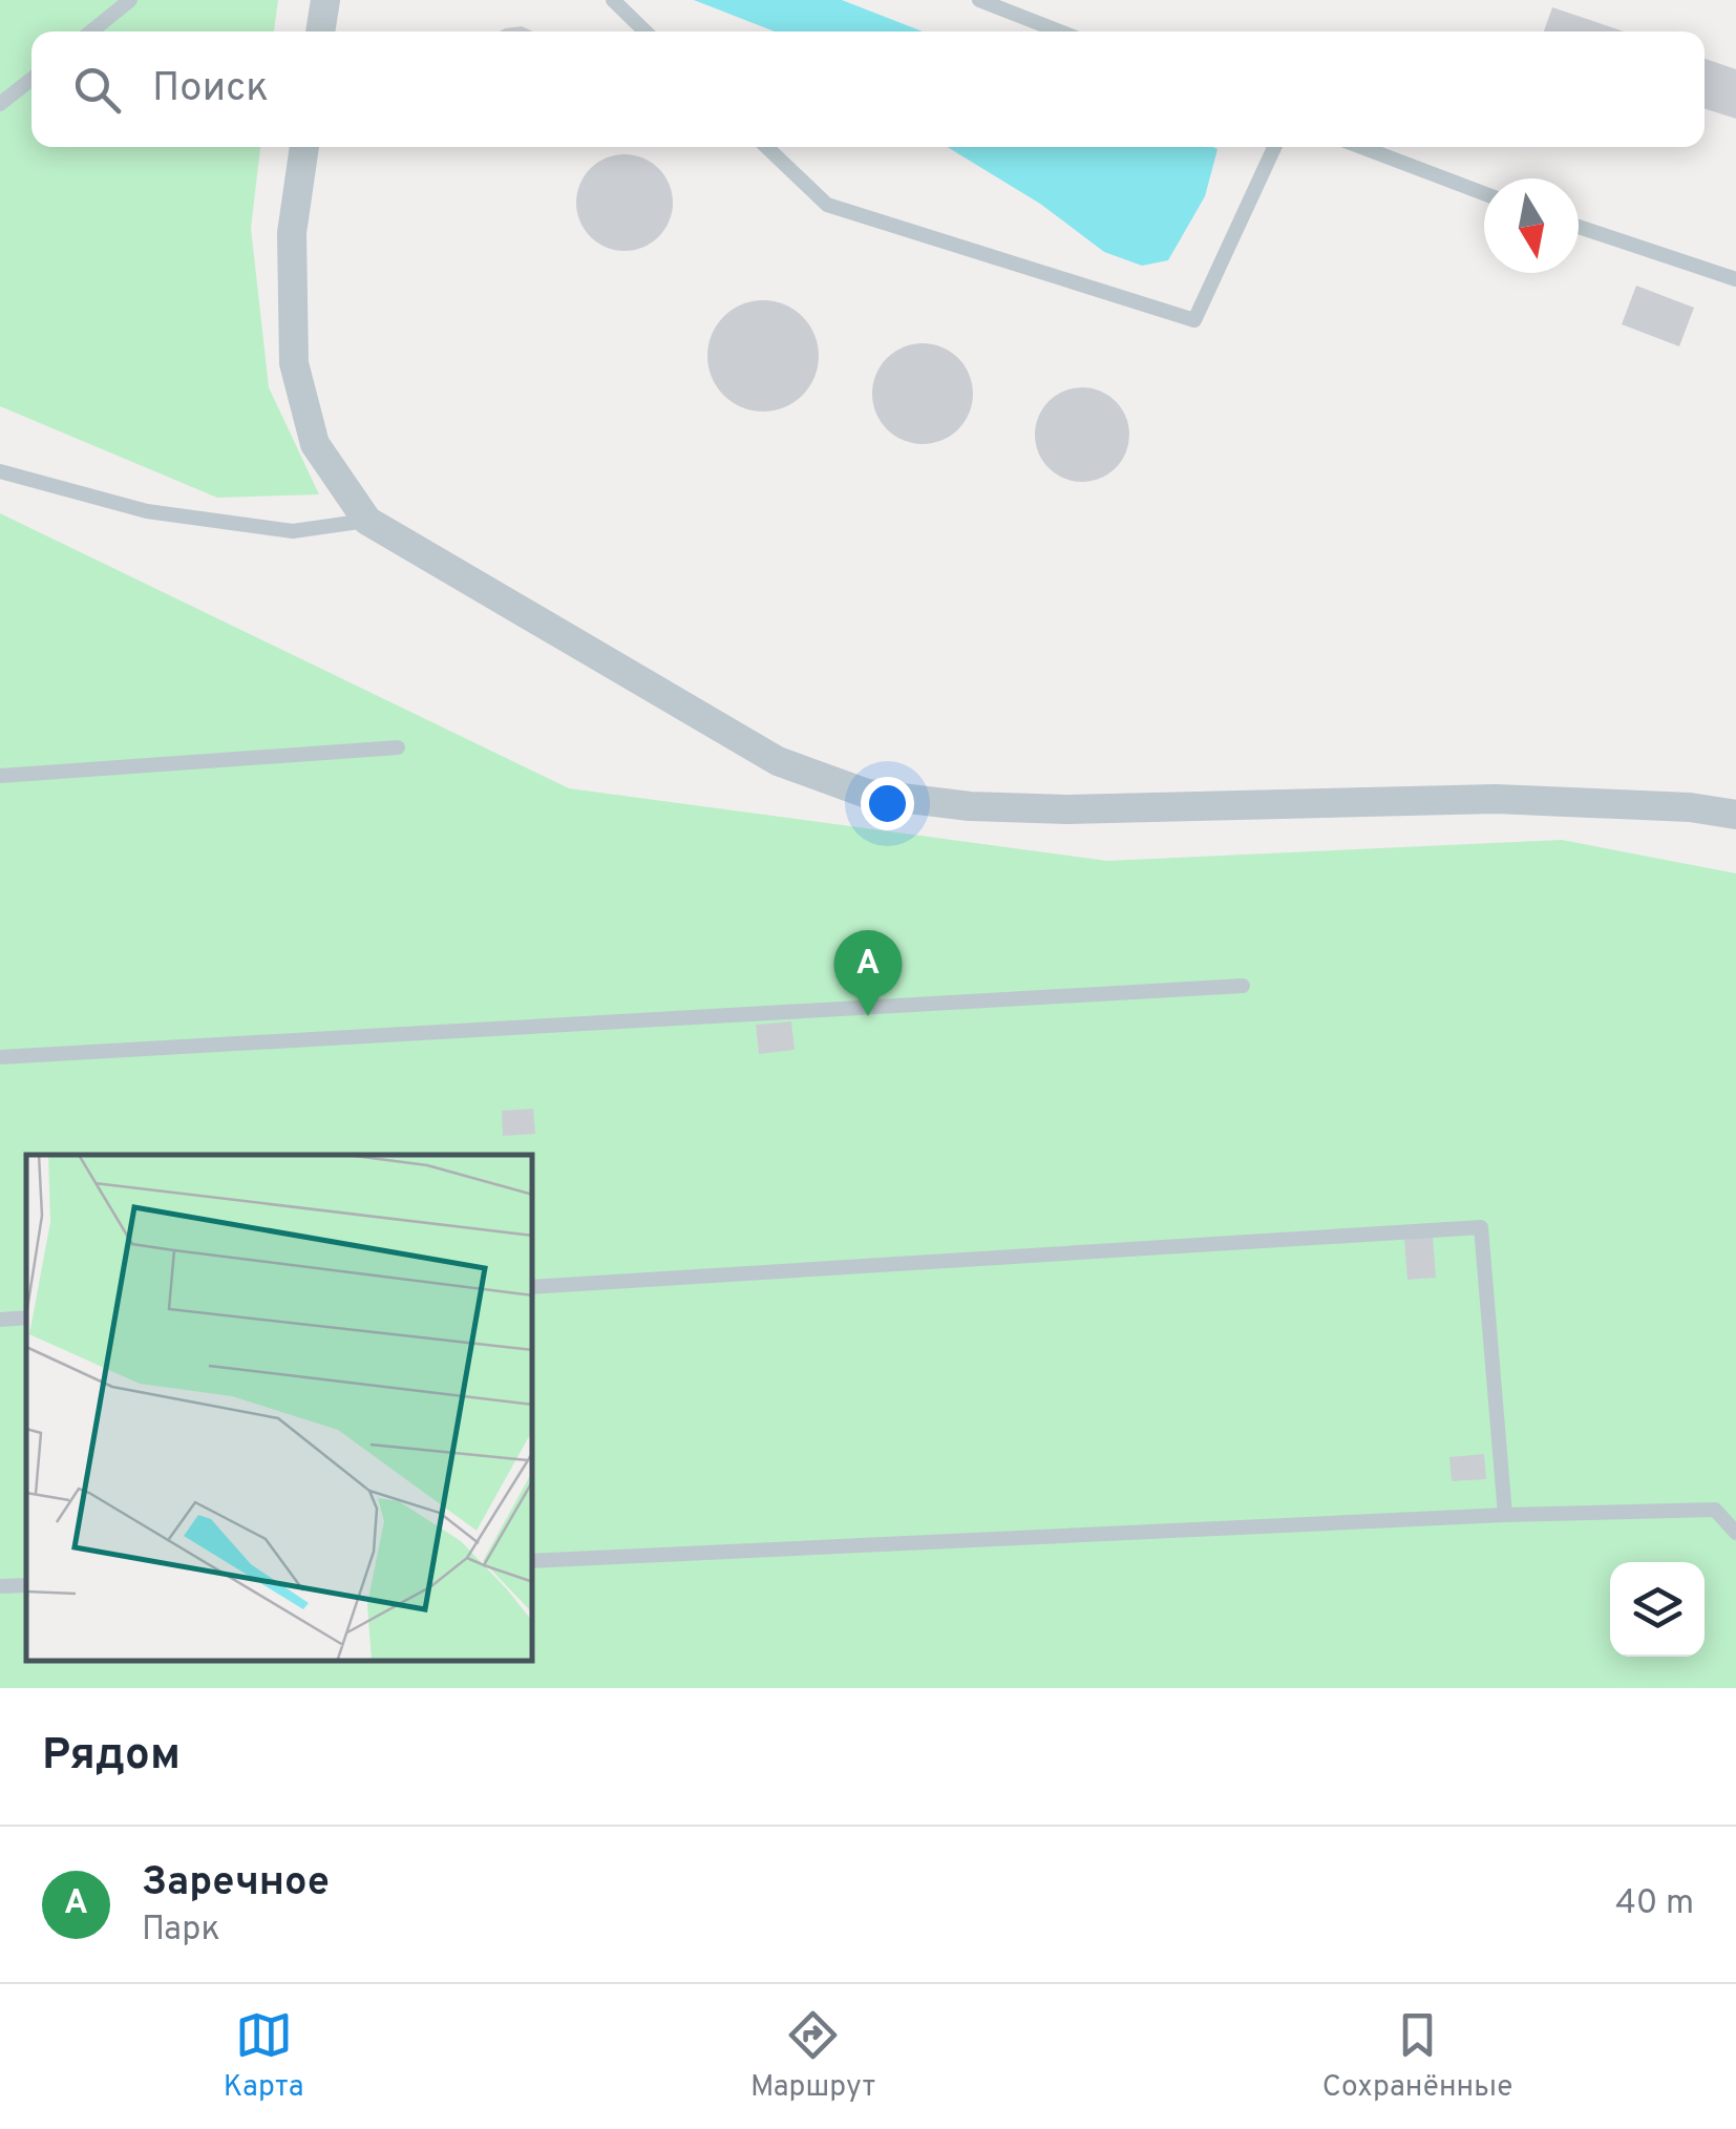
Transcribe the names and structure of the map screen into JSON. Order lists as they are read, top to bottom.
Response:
{
  "north": "bottom",
  "page": {
    "search": "Поиск",
    "pins": "A",
    "heading": "Рядом",
    "list": [
      {
        "mark": "A",
        "name": "Заречное",
        "note": "Парк",
        "value": "40 m"
      }
    ],
    "nav": ["Карта", "Маршрут", "Сохранённые"]
  }
}
